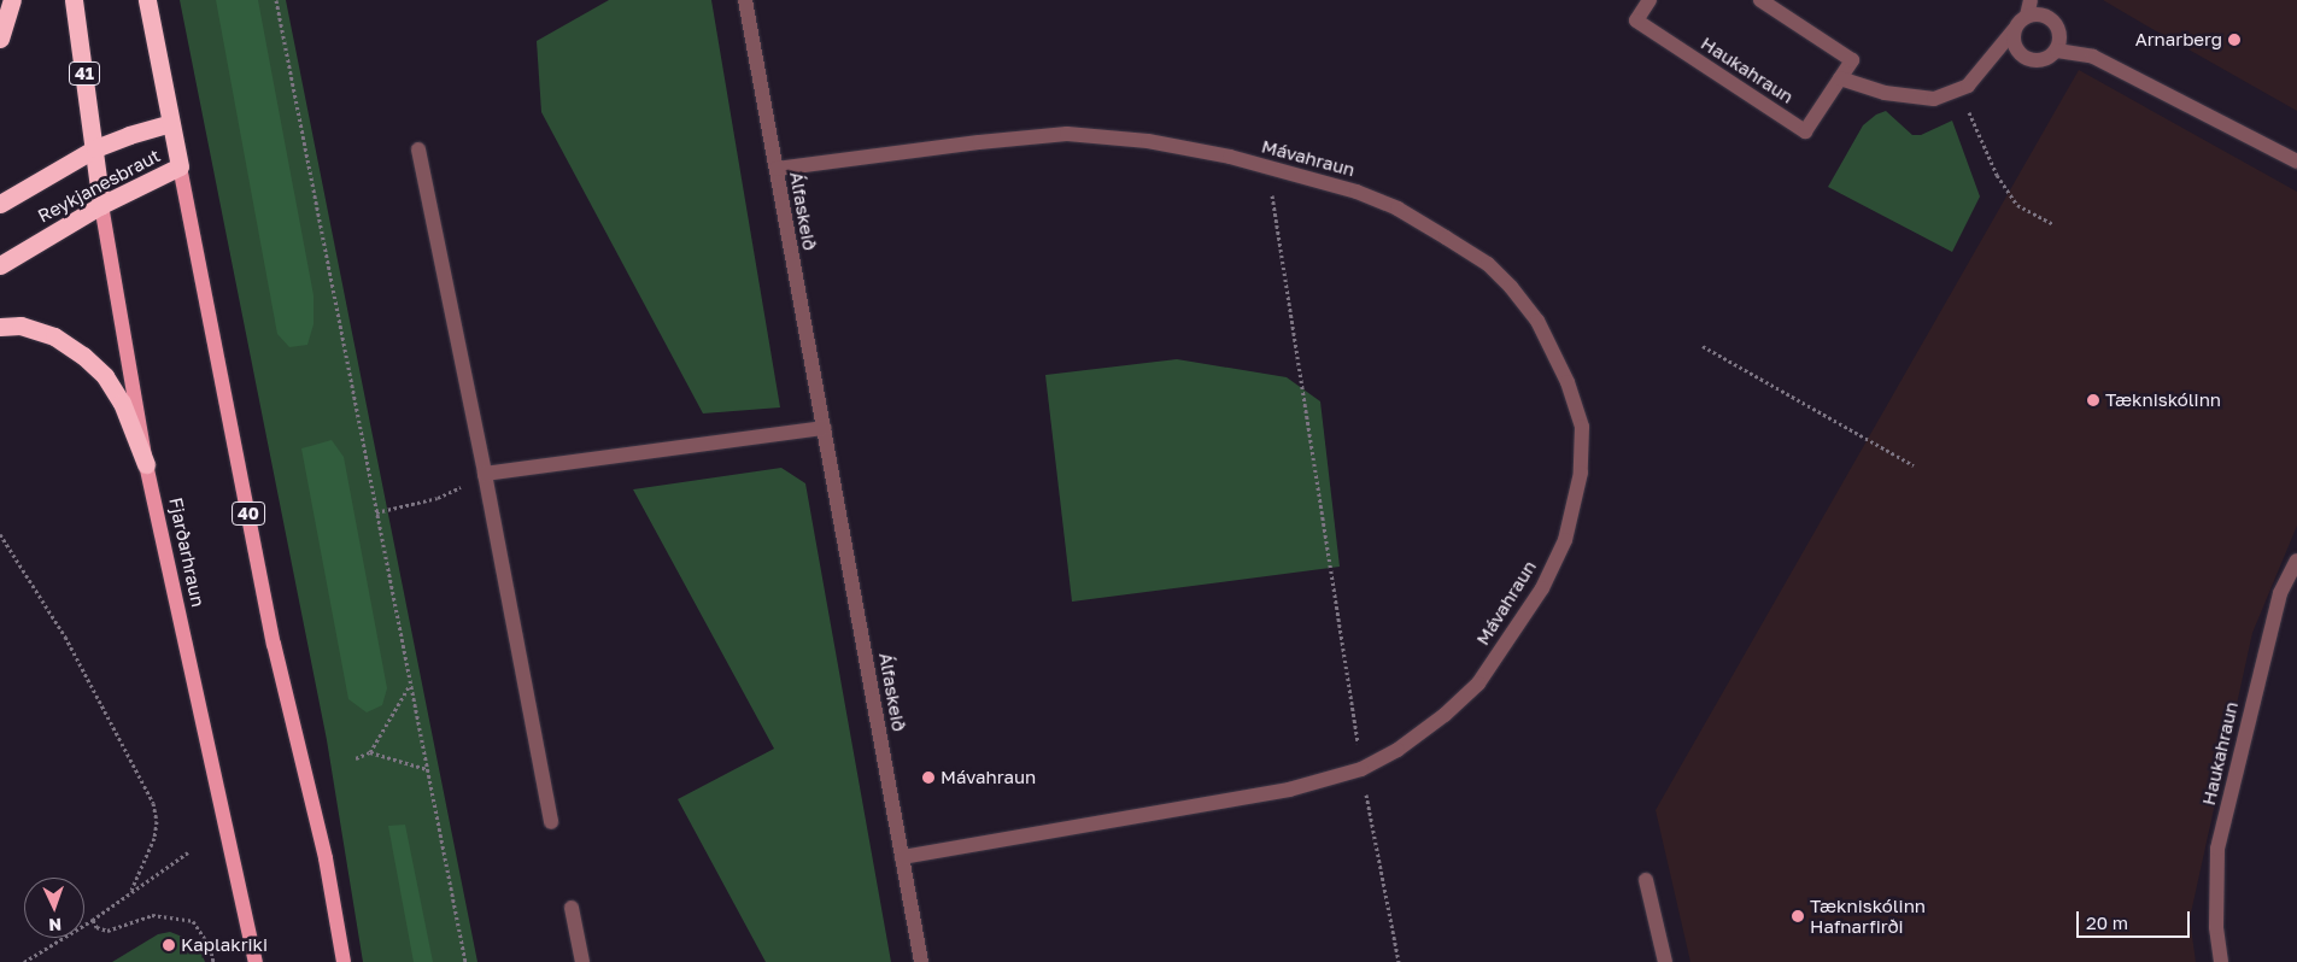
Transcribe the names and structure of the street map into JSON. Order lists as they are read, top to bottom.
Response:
{
  "streets": {
    "highway": ["41", "Reykjanesbraut", "Fjarðarhraun"],
    "main road": ["40"],
    "street": ["Haukahraun", "Mávahraun", "Álfaskeið"]
  },
  "crossings": [
    ["Mávahraun", "Álfaskeið"],
    ["Reykjanesbraut", "40"],
    ["Reykjanesbraut", "Fjarðarhraun"]
  ],
  "places": [
    "Arnarberg",
    "Tækniskólinn",
    "Mávahraun",
    "Tækniskólinn Hafnarfirði",
    "Kaplakriki"
  ],
  "scale_bar": "20 m",
  "north": "bottom"
}
